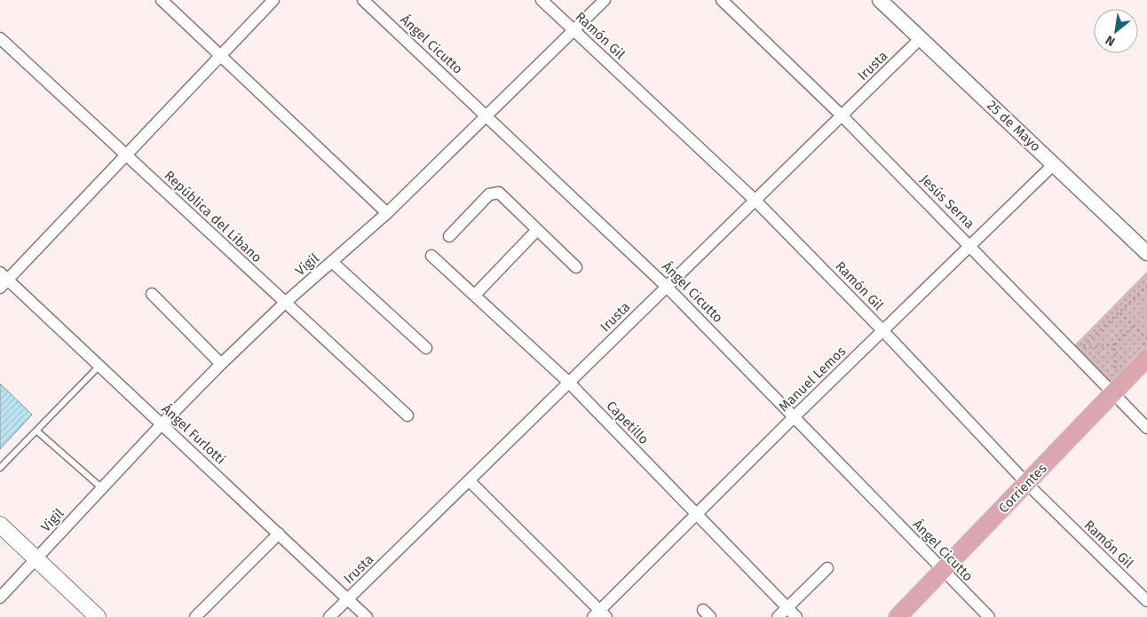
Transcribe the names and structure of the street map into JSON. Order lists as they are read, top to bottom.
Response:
{
  "streets": {
    "main road": ["Corrientes"],
    "street": [
      "Ramón Gil",
      "Ángel Cicutto",
      "Irusta",
      "25 de Mayo",
      "Jesús Serna",
      "República del Líbano",
      "Vigil",
      "Manuel Lemos",
      "Capetillo",
      "Ángel Furlotti"
    ]
  },
  "crossings": [
    ["Ramón Gil", "Irusta"],
    ["Ramón Gil", "Vigil"],
    ["Ramón Gil", "Manuel Lemos"],
    ["Ramón Gil", "Corrientes"],
    ["Ángel Cicutto", "Irusta"],
    ["Ángel Cicutto", "Vigil"],
    ["Ángel Cicutto", "Manuel Lemos"],
    ["Ángel Cicutto", "Corrientes"],
    ["Irusta", "25 de Mayo"],
    ["Irusta", "Jesús Serna"],
    ["Irusta", "Capetillo"],
    ["Irusta", "Ángel Furlotti"],
    ["25 de Mayo", "Manuel Lemos"],
    ["Jesús Serna", "Manuel Lemos"],
    ["Jesús Serna", "Corrientes"],
    ["República del Líbano", "Vigil"],
    ["Vigil", "Ángel Furlotti"],
    ["Manuel Lemos", "Capetillo"]
  ],
  "north": "bottom left"
}
